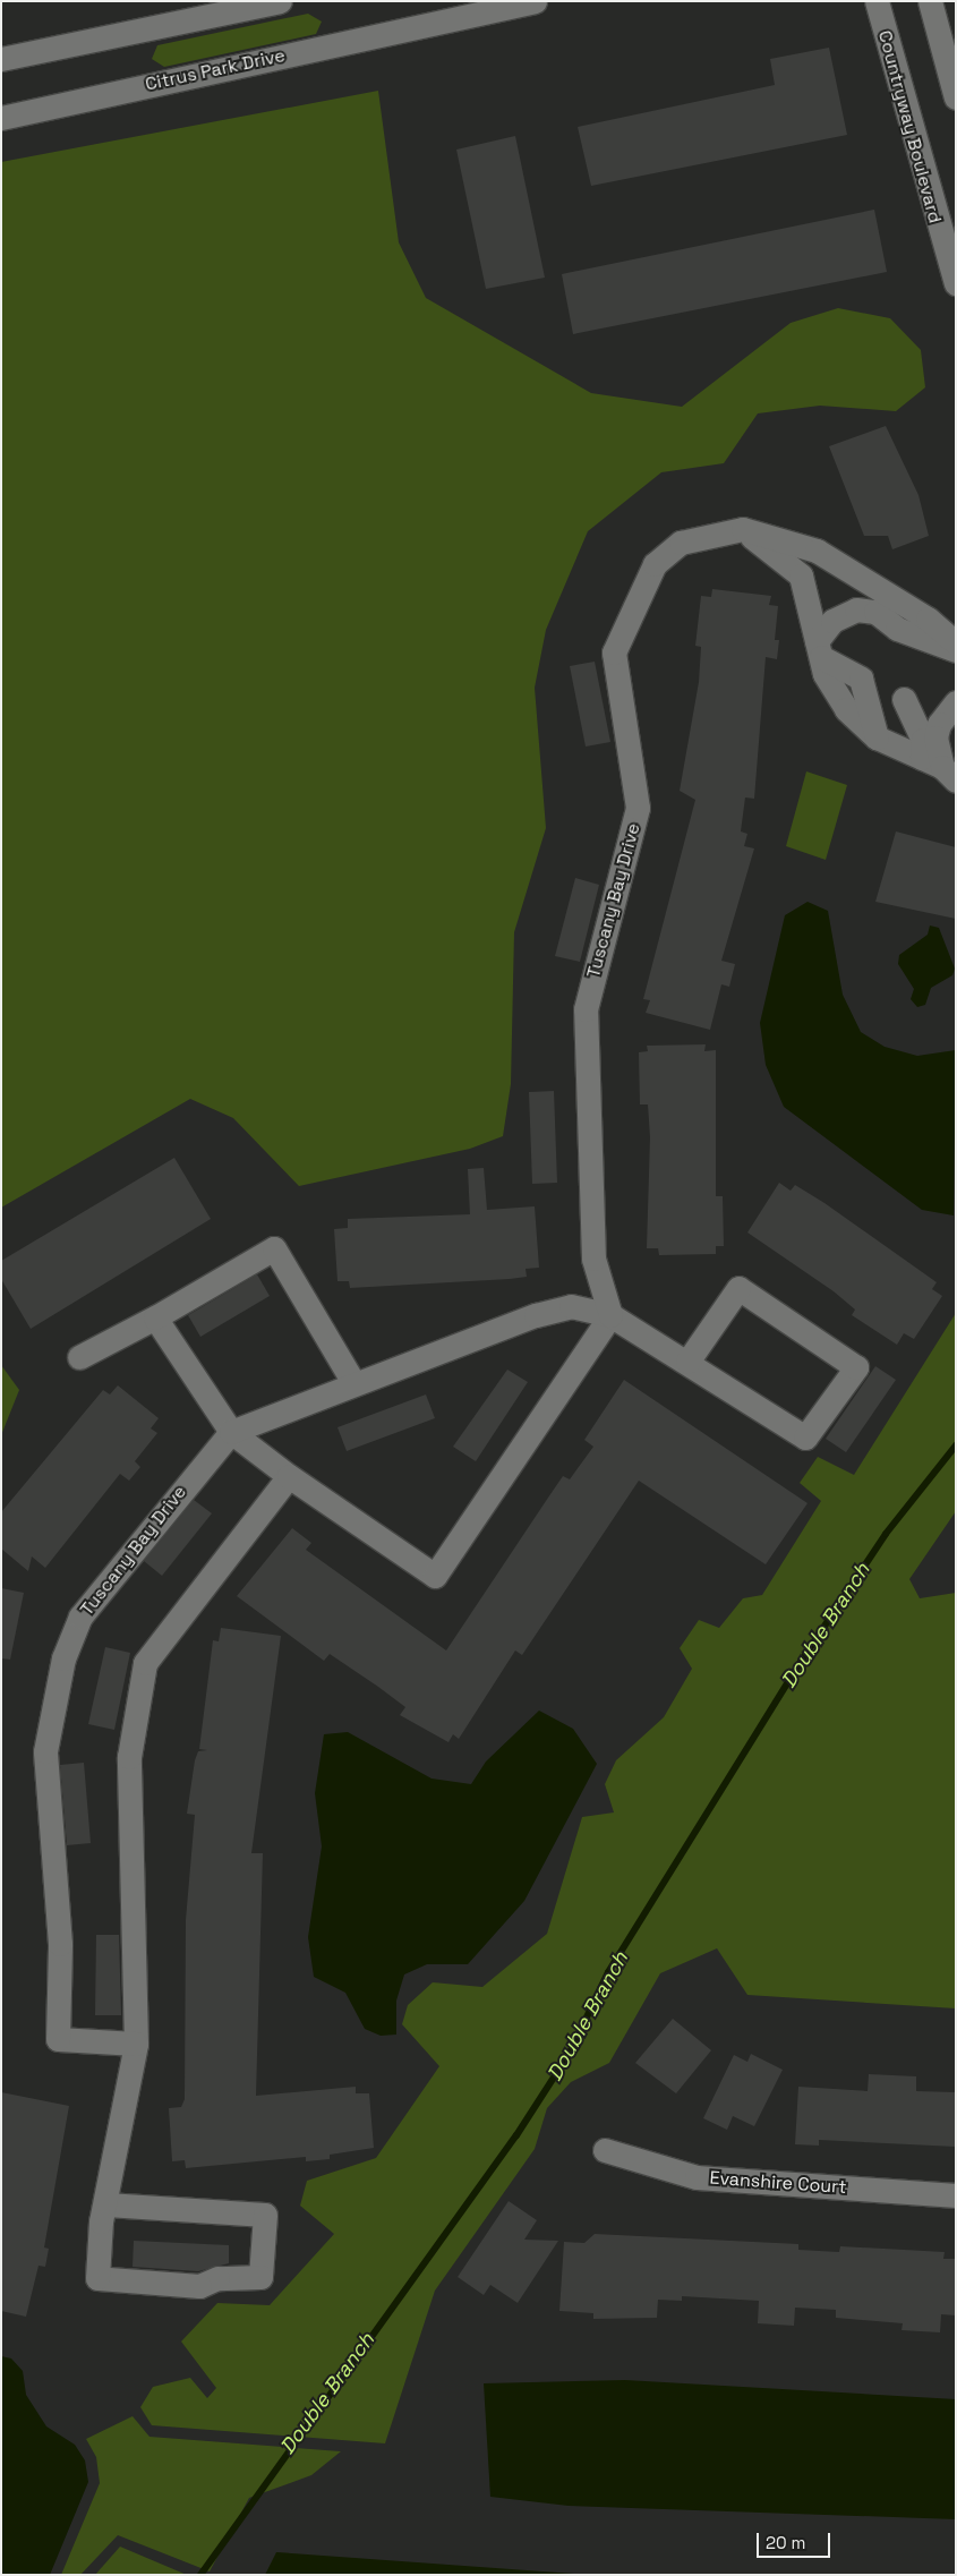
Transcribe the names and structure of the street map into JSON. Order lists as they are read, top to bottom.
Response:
{
  "streets": {
    "street": [
      "Citrus Park Drive",
      "Countryway Boulevard",
      "Tuscany Bay Drive",
      "Evanshire Court"
    ]
  },
  "water": ["Double Branch"],
  "scale_bar": "20 m"
}
